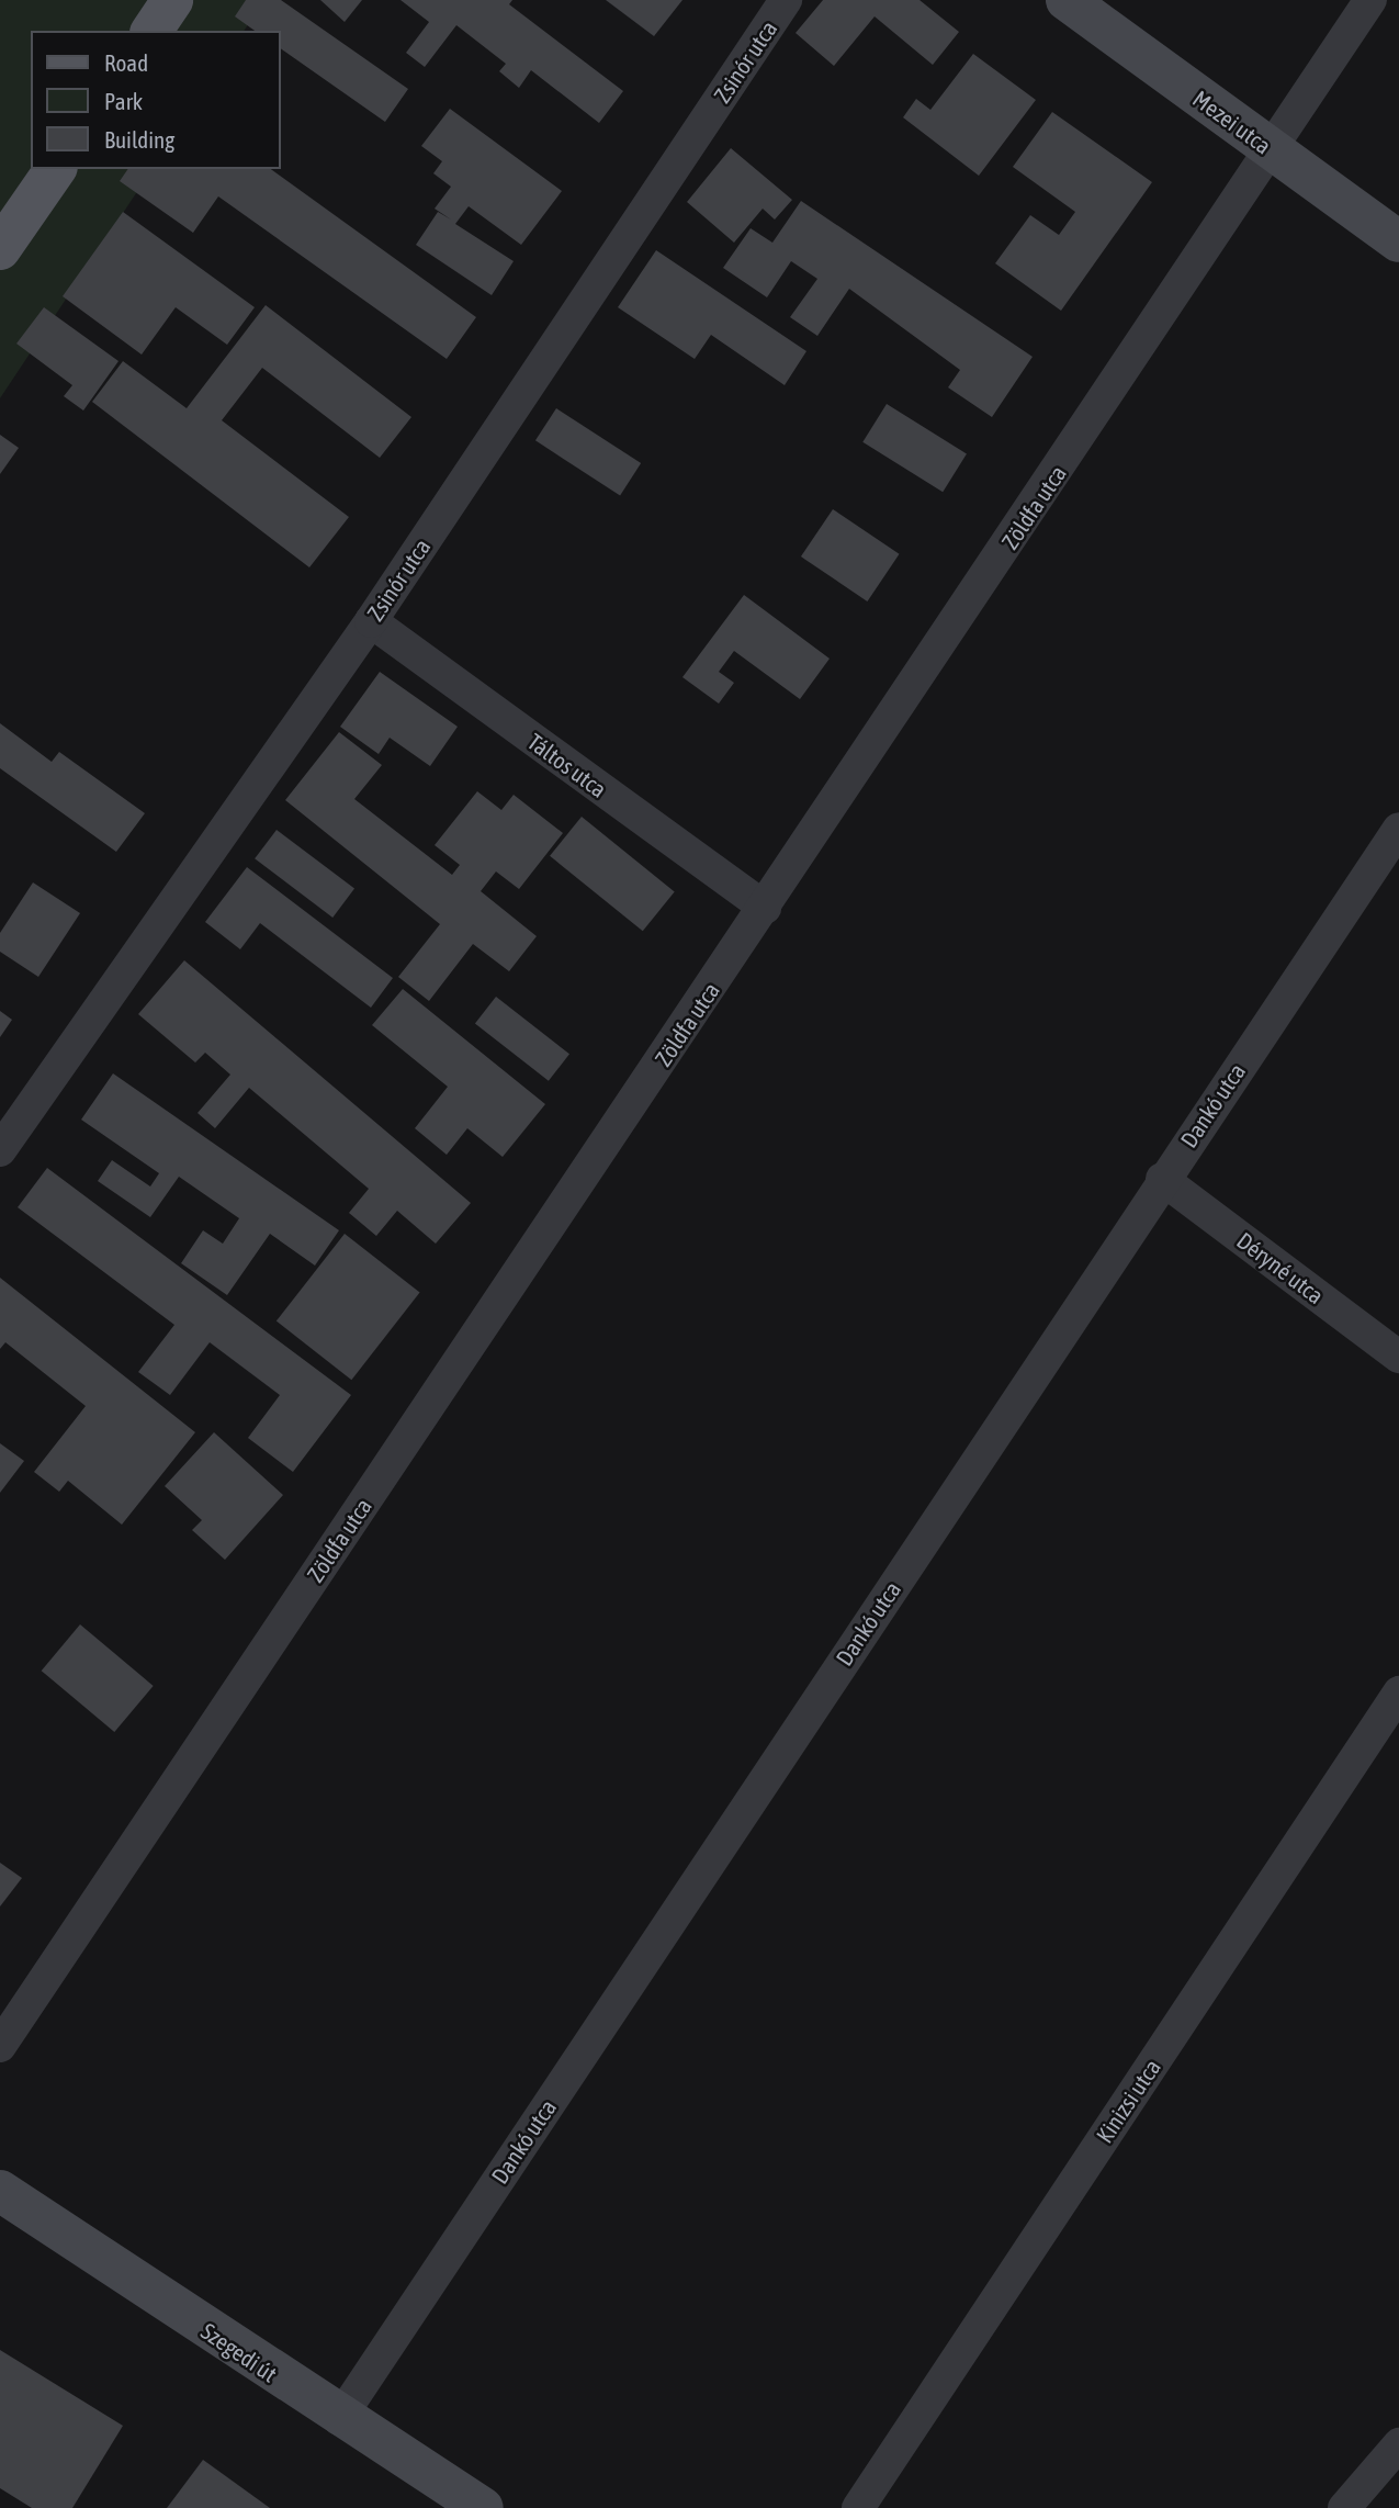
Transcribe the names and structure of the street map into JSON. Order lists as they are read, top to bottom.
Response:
{
  "streets": {
    "street": [
      "Zsinór utca",
      "Mezei utca",
      "Zöldfa utca",
      "Táltos utca",
      "Dankó utca",
      "Déryné utca",
      "Kinizsi utca",
      "Szegedi út"
    ]
  },
  "crossings": [
    ["Zsinór utca", "Táltos utca"],
    ["Mezei utca", "Zöldfa utca"],
    ["Zöldfa utca", "Táltos utca"],
    ["Dankó utca", "Déryné utca"],
    ["Dankó utca", "Szegedi út"]
  ],
  "legend": ["Road", "Park", "Building"]
}
